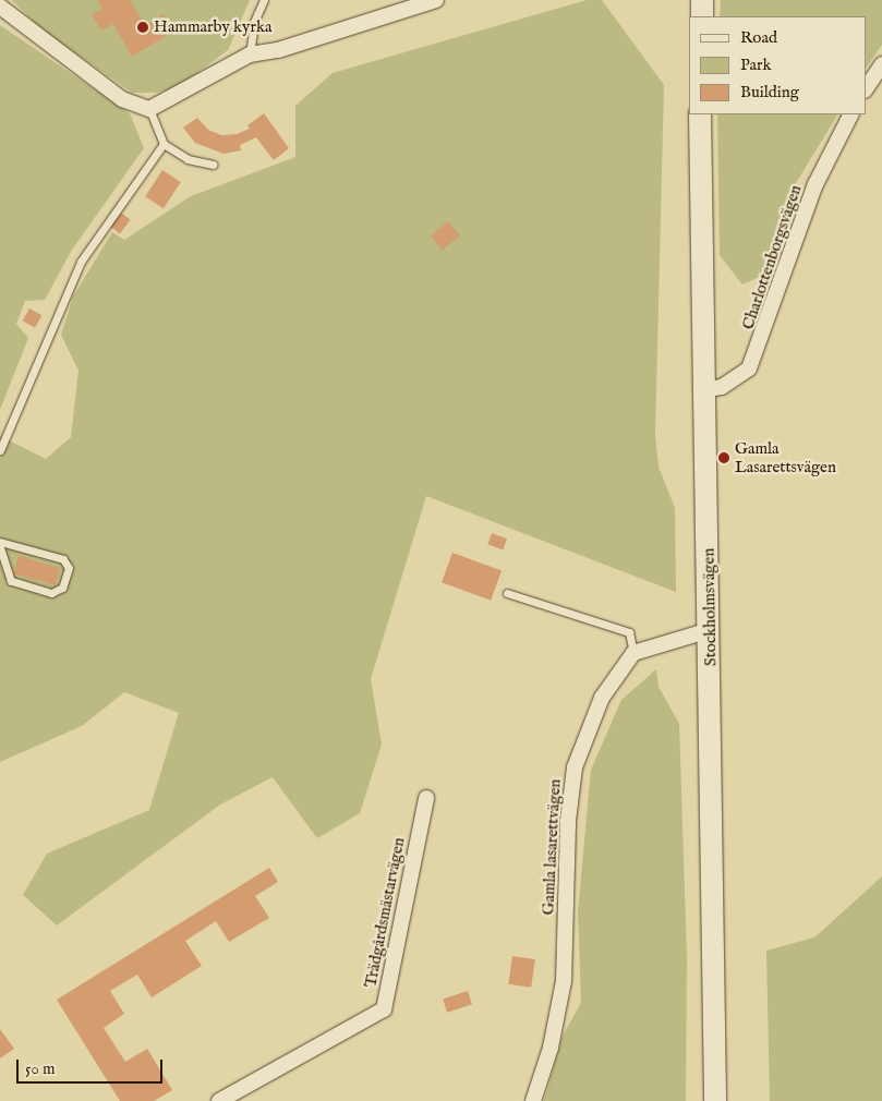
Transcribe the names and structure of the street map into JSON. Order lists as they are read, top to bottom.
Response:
{
  "streets": {
    "street": [
      "Charlottenborgsvägen",
      "Stockholmsvägen",
      "Gamla lasarettvägen",
      "Trädgårdsmästarvägen"
    ]
  },
  "crossings": [
    ["Charlottenborgsvägen", "Stockholmsvägen"]
  ],
  "places": ["Hammarby kyrka", "Gamla Lasarettsvägen"],
  "legend": ["Road", "Park", "Building"],
  "scale_bar": "50 m"
}
